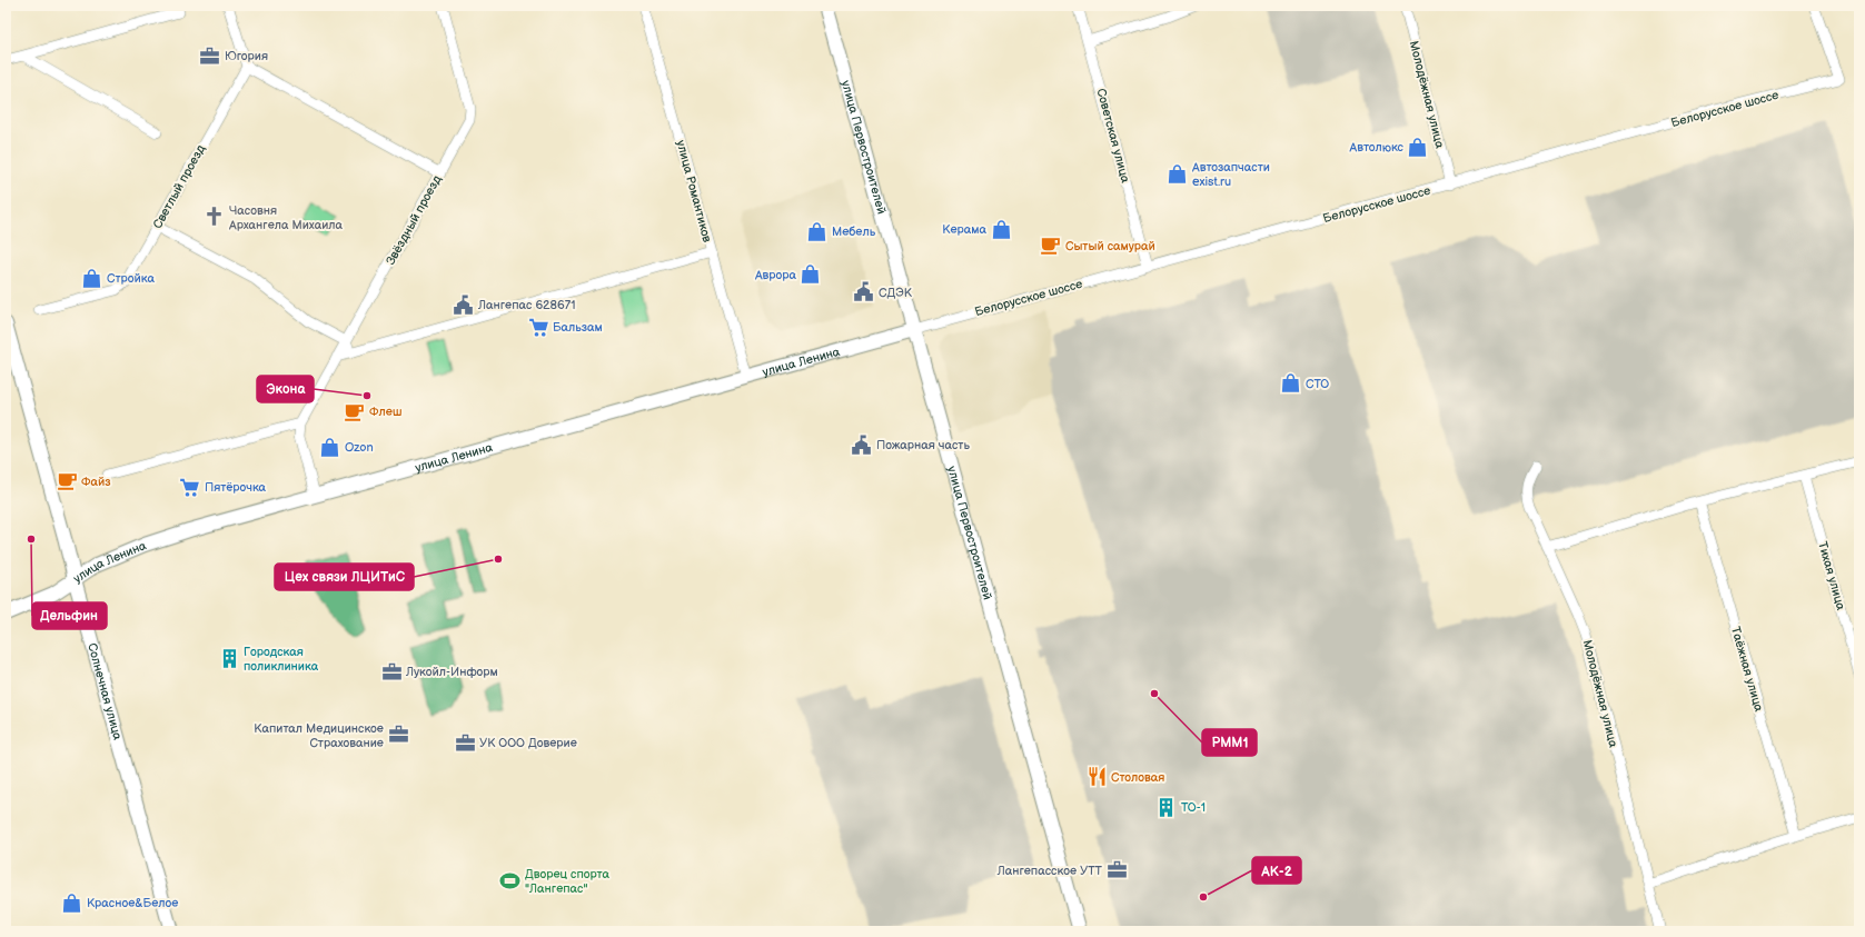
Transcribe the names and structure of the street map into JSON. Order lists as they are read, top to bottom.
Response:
{
  "streets": {
    "street": [
      "Молодёжная улица",
      "Белорусское шоссе",
      "Советская улица",
      "улица Первостроителей",
      "Светлый проезд",
      "улица Романтиков",
      "Звёздный проезд",
      "улица Ленина",
      "Тихая улица",
      "Таёжная улица",
      "Солнечная улица"
    ]
  },
  "crossings": [
    ["Молодёжная улица", "Белорусское шоссе"],
    ["Белорусское шоссе", "Советская улица"],
    ["Белорусское шоссе", "улица Первостроителей"],
    ["Белорусское шоссе", "улица Ленина"],
    ["улица Первостроителей", "улица Ленина"],
    ["улица Романтиков", "улица Ленина"],
    ["улица Ленина", "Солнечная улица"]
  ],
  "places": {
    "office": [
      "Югория",
      "Лукойл-Информ",
      "Капитал Медицинское Страхование",
      "УК ООО Доверие",
      "Лангепасское УТТ"
    ],
    "shop": [
      "Автолюкс",
      "Автозапчасти exist.ru",
      "Керама",
      "Мебель",
      "Аврора",
      "Стройка",
      "СТО",
      "Ozon",
      "Красное&Белое"
    ],
    "church": ["Часовня Архангела Михаила"],
    "cafe": ["Сытый самурай", "Флеш", "Файз"],
    "public building": ["СДЭК", "Лангепас 628671", "Пожарная часть"],
    "supermarket": ["Бальзам", "Пятёрочка"],
    "other": [
      "Экона",
      "Дельфин",
      "Цех связи ЛЦИТиС",
      "РММ1",
      "АК-2"
    ],
    "building": ["Городская поликлиника", "ТО-1"],
    "restaurant": ["Столовая"],
    "sports": ["Дворец спорта \"Лангепас\""]
  }
}
